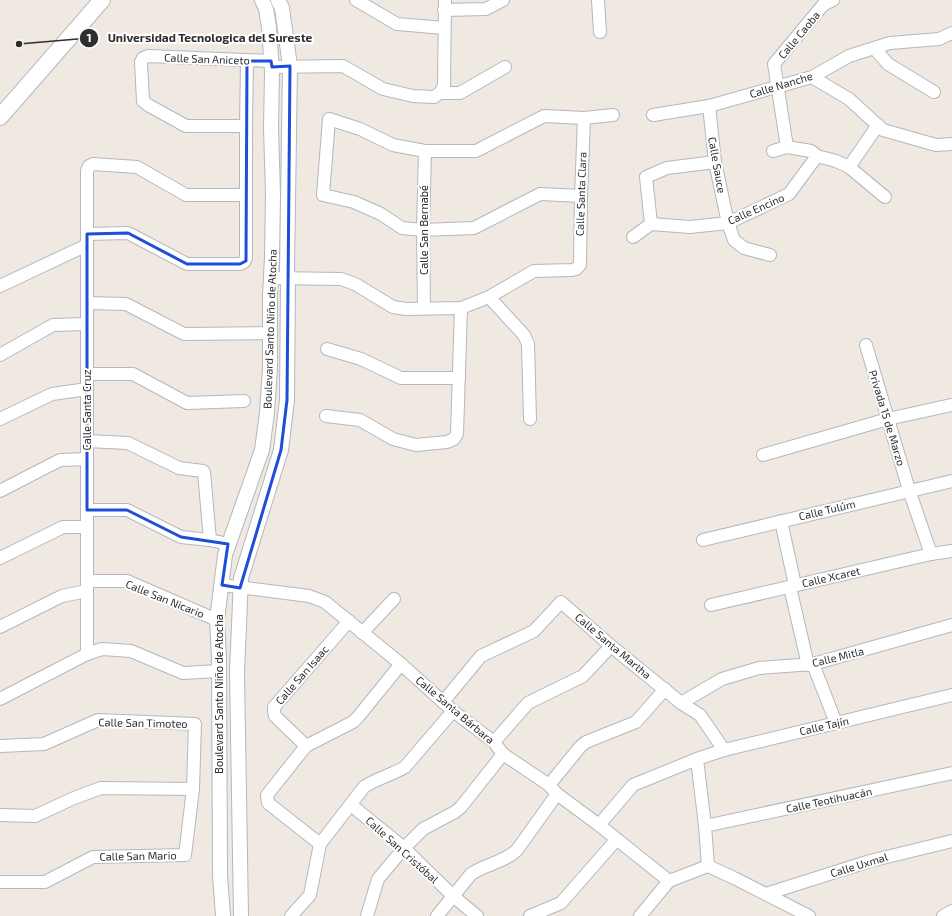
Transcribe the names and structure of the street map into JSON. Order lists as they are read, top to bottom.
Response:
{
  "streets": {
    "street": [
      "Calle Caoba",
      "Calle San Aniceto",
      "Calle Nanche",
      "Calle Sauce",
      "Calle Santa Clara",
      "Calle Encino",
      "Calle San Bernabé",
      "Boulevard Santo Niño de Atocha",
      "Calle Santa Cruz",
      "Privada 15 de Marzo",
      "Calle Tulúm",
      "Calle Xcaret",
      "Calle San Nicario",
      "Calle Santa Martha",
      "Calle Mitla",
      "Calle San Isaac",
      "Calle Santa Bárbara",
      "Calle San Timoteo",
      "Calle Tajín",
      "Calle Teotihuacán",
      "Calle San Cristóbal",
      "Calle San Mario",
      "Calle Uxmal"
    ]
  },
  "crossings": [
    ["Calle Caoba", "Calle Nanche"],
    ["Calle San Aniceto", "Boulevard Santo Niño de Atocha"],
    ["Calle Nanche", "Calle Sauce"],
    ["Calle Sauce", "Calle Encino"],
    ["Boulevard Santo Niño de Atocha", "Calle San Nicario"],
    ["Boulevard Santo Niño de Atocha", "Calle Santa Bárbara"],
    ["Calle Santa Cruz", "Calle San Nicario"],
    ["Privada 15 de Marzo", "Calle Tulúm"],
    ["Privada 15 de Marzo", "Calle Xcaret"],
    ["Calle Santa Martha", "Calle Mitla"],
    ["Calle Santa Martha", "Calle Santa Bárbara"],
    ["Calle Santa Martha", "Calle Tajín"],
    ["Calle San Isaac", "Calle Santa Bárbara"],
    ["Calle Santa Bárbara", "Calle Tajín"],
    ["Calle San Timoteo", "Calle San Mario"]
  ],
  "places": ["Universidad Tecnologica del Sureste"]
}
